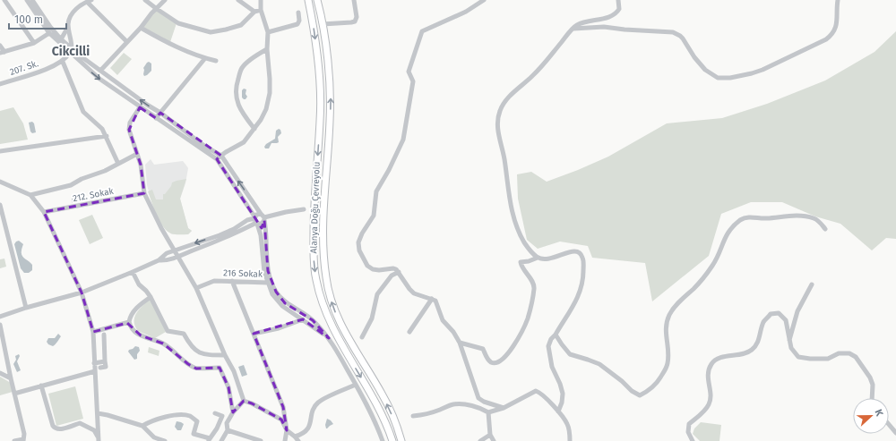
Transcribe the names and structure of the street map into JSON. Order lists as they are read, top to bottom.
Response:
{
  "streets": {
    "highway": ["Alanya Doğu Çevreyolu"],
    "street": ["207. Sk.", "212. Sokak", "216 Sokak"]
  },
  "districts": ["Cikcilli"],
  "scale_bar": "100 m",
  "north": "right"
}
